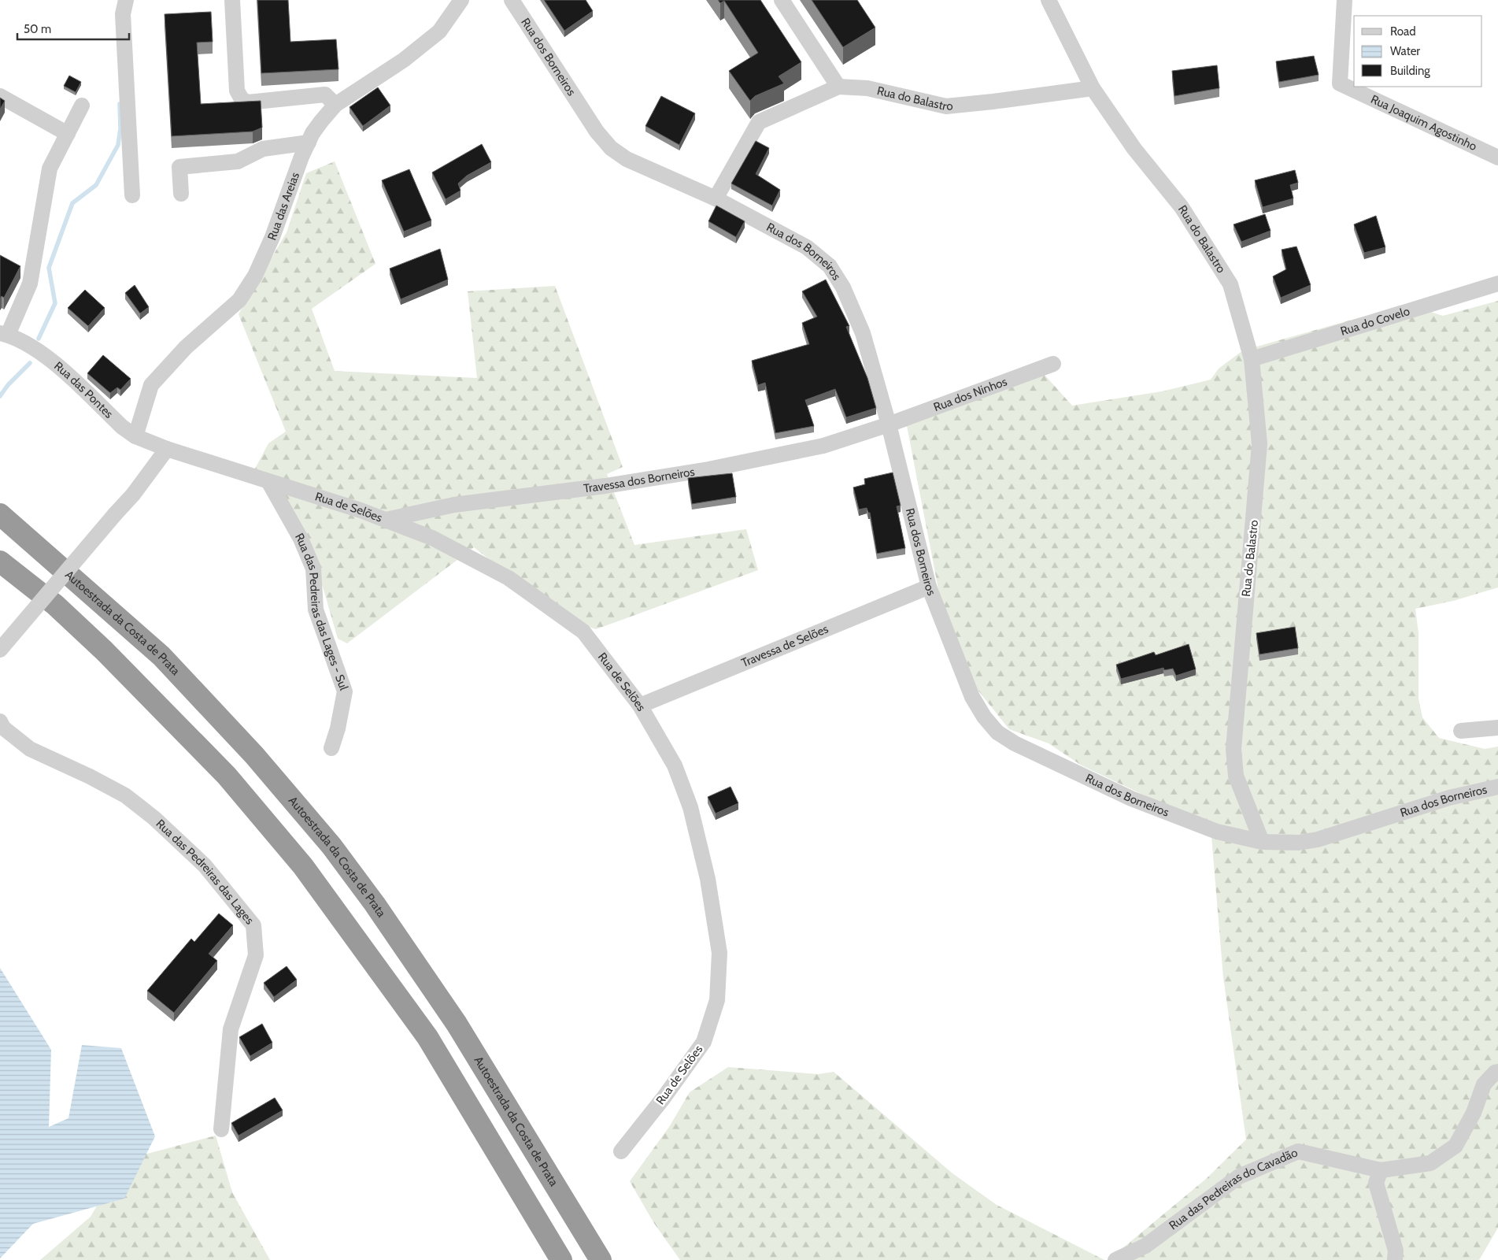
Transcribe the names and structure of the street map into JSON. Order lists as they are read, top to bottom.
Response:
{
  "streets": {
    "highway": ["Autoestrada da Costa de Prata"],
    "street": [
      "Rua dos Borneiros",
      "Rua do Balastro",
      "Rua Joaquim Agostinho",
      "Rua das Areias",
      "Rua do Covelo",
      "Rua das Pontes",
      "Rua dos Ninhos",
      "Travessa dos Borneiros",
      "Rua de Selões",
      "Rua das Pedreiras das Lages - Sul",
      "Travessa de Selões",
      "Rua das Pedreiras das Lages",
      "Rua das Pedreiras do Cavadão"
    ]
  },
  "crossings": [
    ["Rua dos Borneiros", "Rua do Balastro"],
    ["Rua dos Borneiros", "Rua dos Ninhos"],
    ["Rua dos Borneiros", "Travessa dos Borneiros"],
    ["Rua dos Borneiros", "Travessa de Selões"],
    ["Rua do Balastro", "Rua do Covelo"],
    ["Rua das Areias", "Rua das Pontes"],
    ["Rua das Pontes", "Rua de Selões"],
    ["Rua dos Ninhos", "Travessa dos Borneiros"],
    ["Travessa dos Borneiros", "Rua de Selões"],
    ["Rua de Selões", "Rua das Pedreiras das Lages - Sul"],
    ["Rua de Selões", "Travessa de Selões"]
  ],
  "legend": ["Road", "Water", "Building"],
  "scale_bar": "50 m"
}
